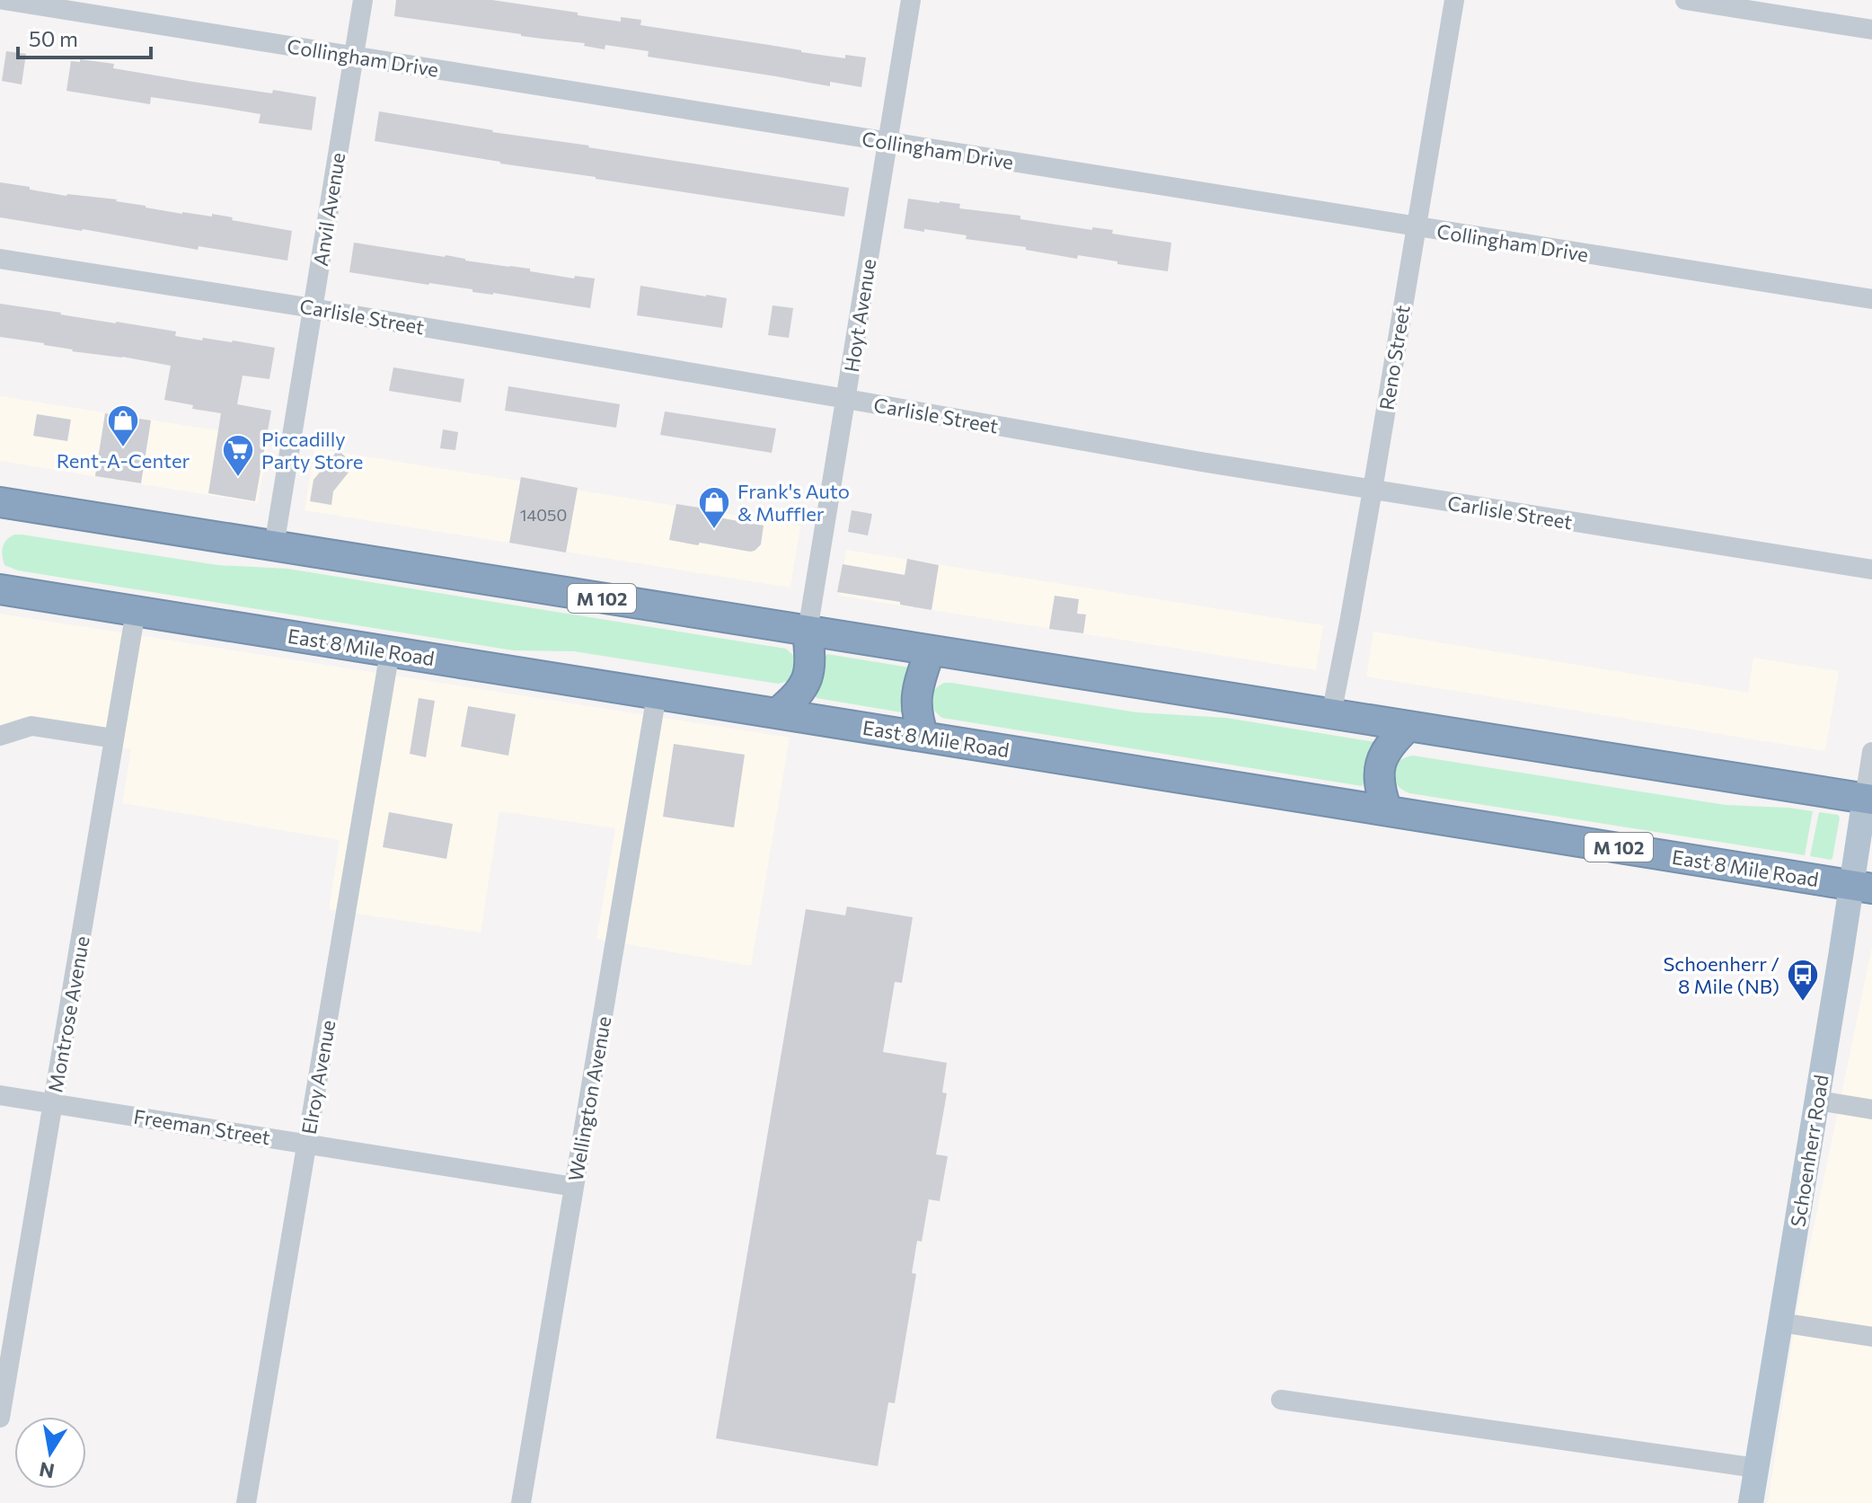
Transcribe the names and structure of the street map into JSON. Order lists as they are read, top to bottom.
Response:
{
  "streets": {
    "highway": ["M 102", "East 8 Mile Road"],
    "main road": ["Schoenherr Road"],
    "street": [
      "Collingham Drive",
      "Anvil Avenue",
      "Hoyt Avenue",
      "Carlisle Street",
      "Reno Street",
      "Montrose Avenue",
      "Elroy Avenue",
      "Wellington Avenue",
      "Freeman Street"
    ]
  },
  "crossings": [
    ["Collingham Drive", "Anvil Avenue"],
    ["Collingham Drive", "Hoyt Avenue"],
    ["Collingham Drive", "Reno Street"],
    ["Anvil Avenue", "Carlisle Street"],
    ["Anvil Avenue", "M 102"],
    ["Hoyt Avenue", "Carlisle Street"],
    ["Hoyt Avenue", "M 102"],
    ["Carlisle Street", "Reno Street"],
    ["Reno Street", "M 102"],
    ["M 102", "Schoenherr Road"],
    ["East 8 Mile Road", "Montrose Avenue"],
    ["East 8 Mile Road", "Elroy Avenue"],
    ["East 8 Mile Road", "Wellington Avenue"],
    ["East 8 Mile Road", "Schoenherr Road"],
    ["Montrose Avenue", "Freeman Street"],
    ["Elroy Avenue", "Freeman Street"],
    ["Wellington Avenue", "Freeman Street"]
  ],
  "places": {
    "shop": ["Rent-A-Center", "Frank's Auto & Muffler"],
    "supermarket": ["Piccadilly Party Store"],
    "bus stop": ["Schoenherr / 8 Mile (NB)"]
  },
  "house_numbers": ["14050"],
  "scale_bar": "50 m",
  "north": "bottom"
}
